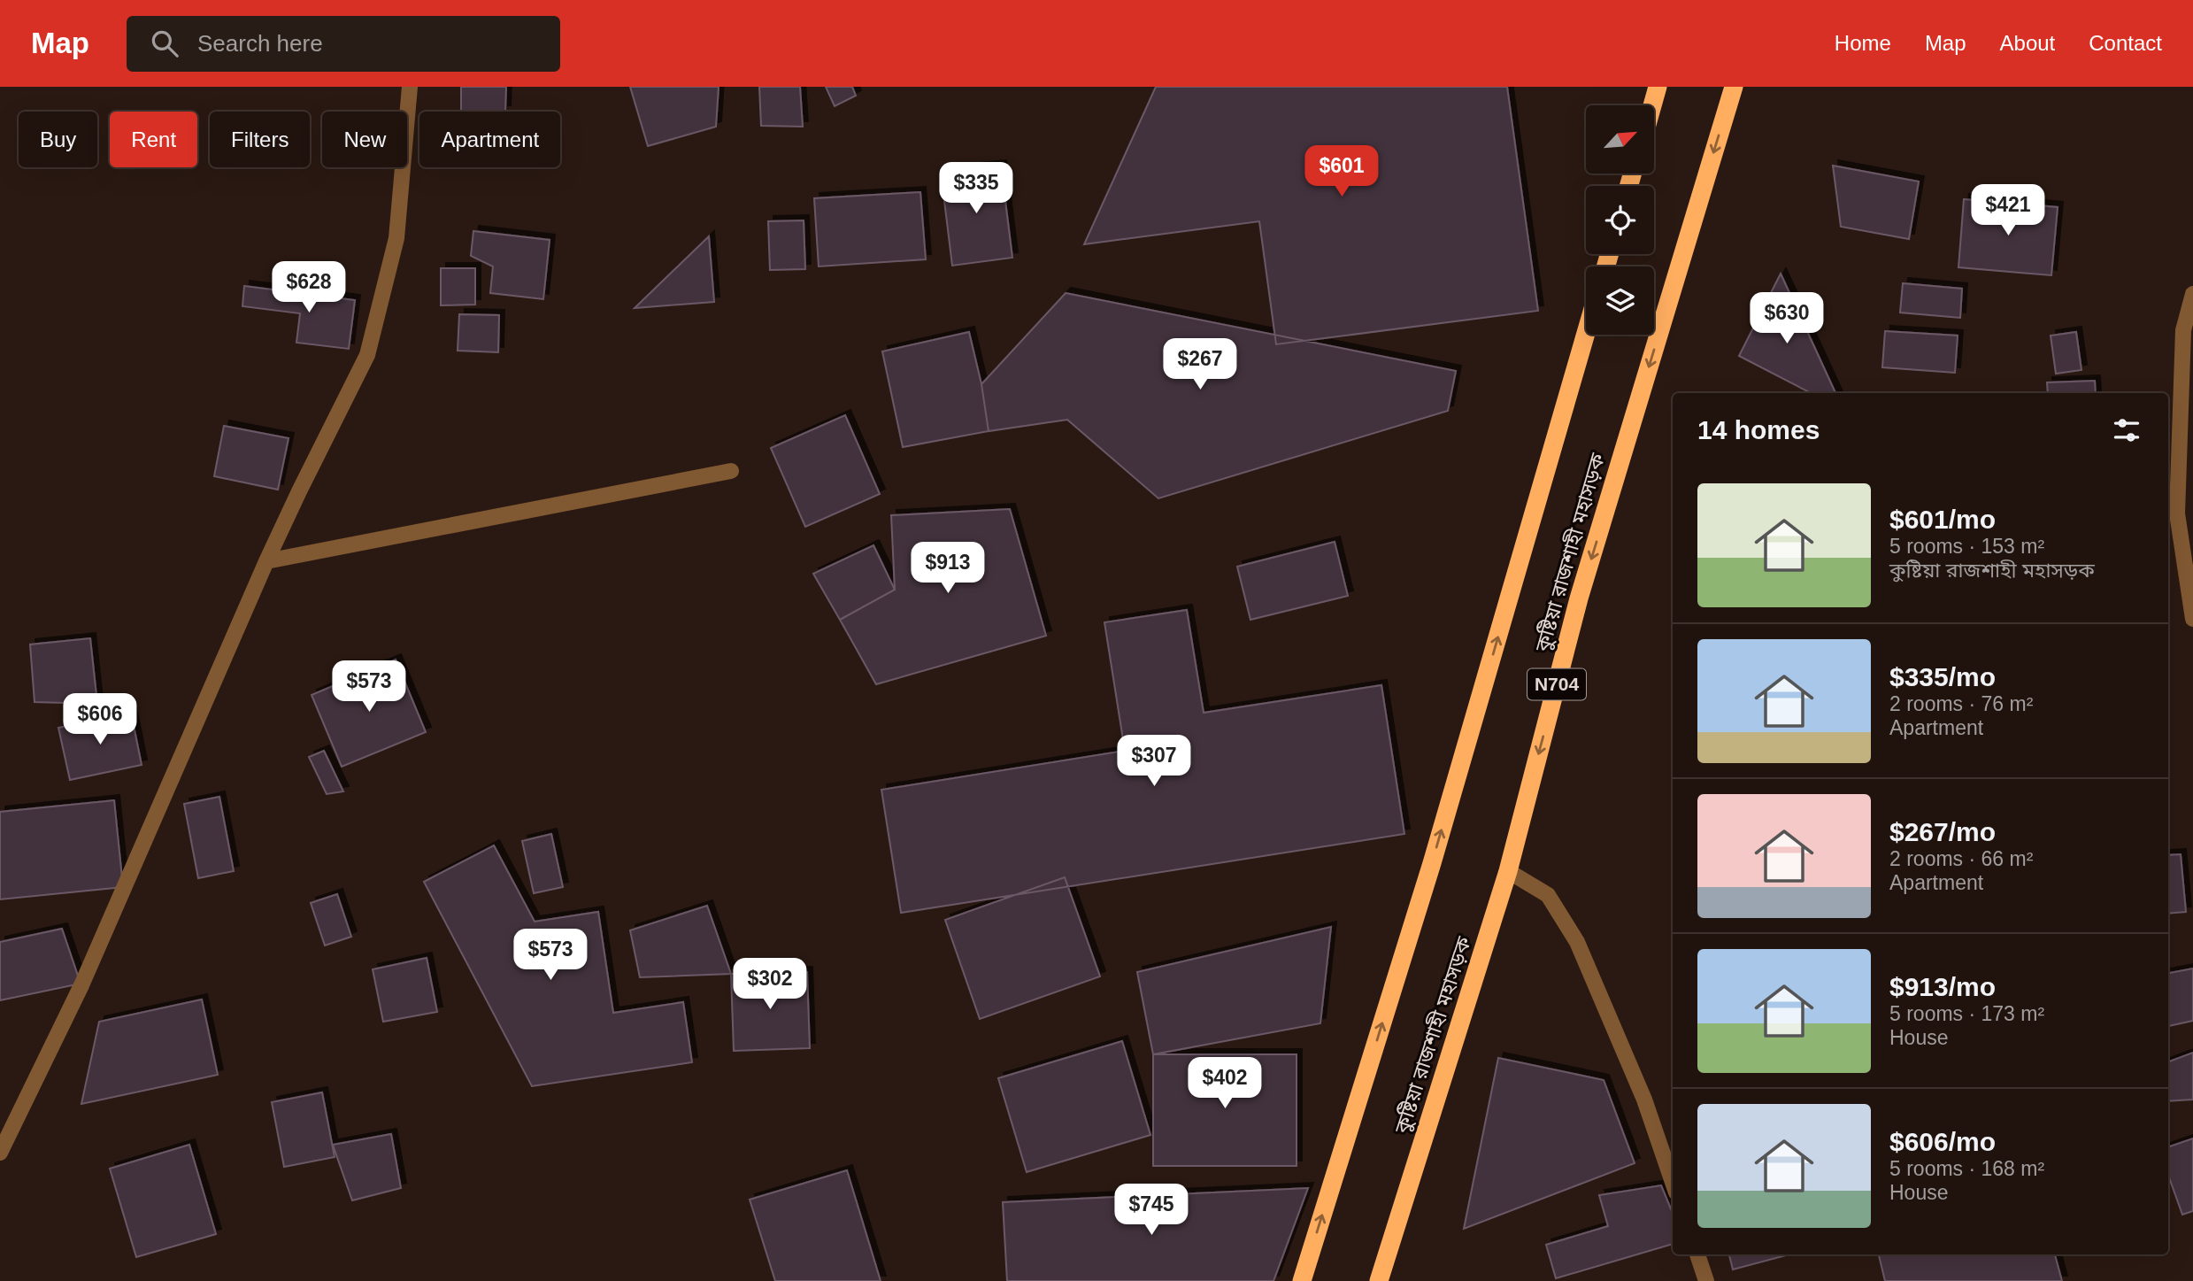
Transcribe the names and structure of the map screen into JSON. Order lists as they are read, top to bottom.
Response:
{
  "streets": {
    "highway": ["কুষ্টিয়া রাজশাহী মহাসড়ক", "N704"]
  },
  "north": "top right",
  "page": {
    "header": "Map",
    "search": "Search here",
    "nav": [
      "Home",
      "Map",
      "About",
      "Contact"
    ],
    "chip": [
      "Buy",
      "Rent",
      "Filters",
      "New",
      "Apartment"
    ],
    "price": [
      "$601",
      "$335",
      "$421",
      "$628",
      "$630",
      "$267",
      "$913",
      "$573",
      "$606",
      "$307",
      "$573",
      "$302",
      "$402",
      "$745"
    ],
    "heading": "14 homes",
    "list": [
      {
        "name": "$601/mo",
        "note": "5 rooms · 153 m² · কুষ্টিয়া রাজশাহী মহাসড়ক"
      },
      {
        "name": "$335/mo",
        "note": "2 rooms · 76 m² · Apartment"
      },
      {
        "name": "$267/mo",
        "note": "2 rooms · 66 m² · Apartment"
      },
      {
        "name": "$913/mo",
        "note": "5 rooms · 173 m² · House"
      },
      {
        "name": "$606/mo",
        "note": "5 rooms · 168 m² · House"
      }
    ]
  }
}
